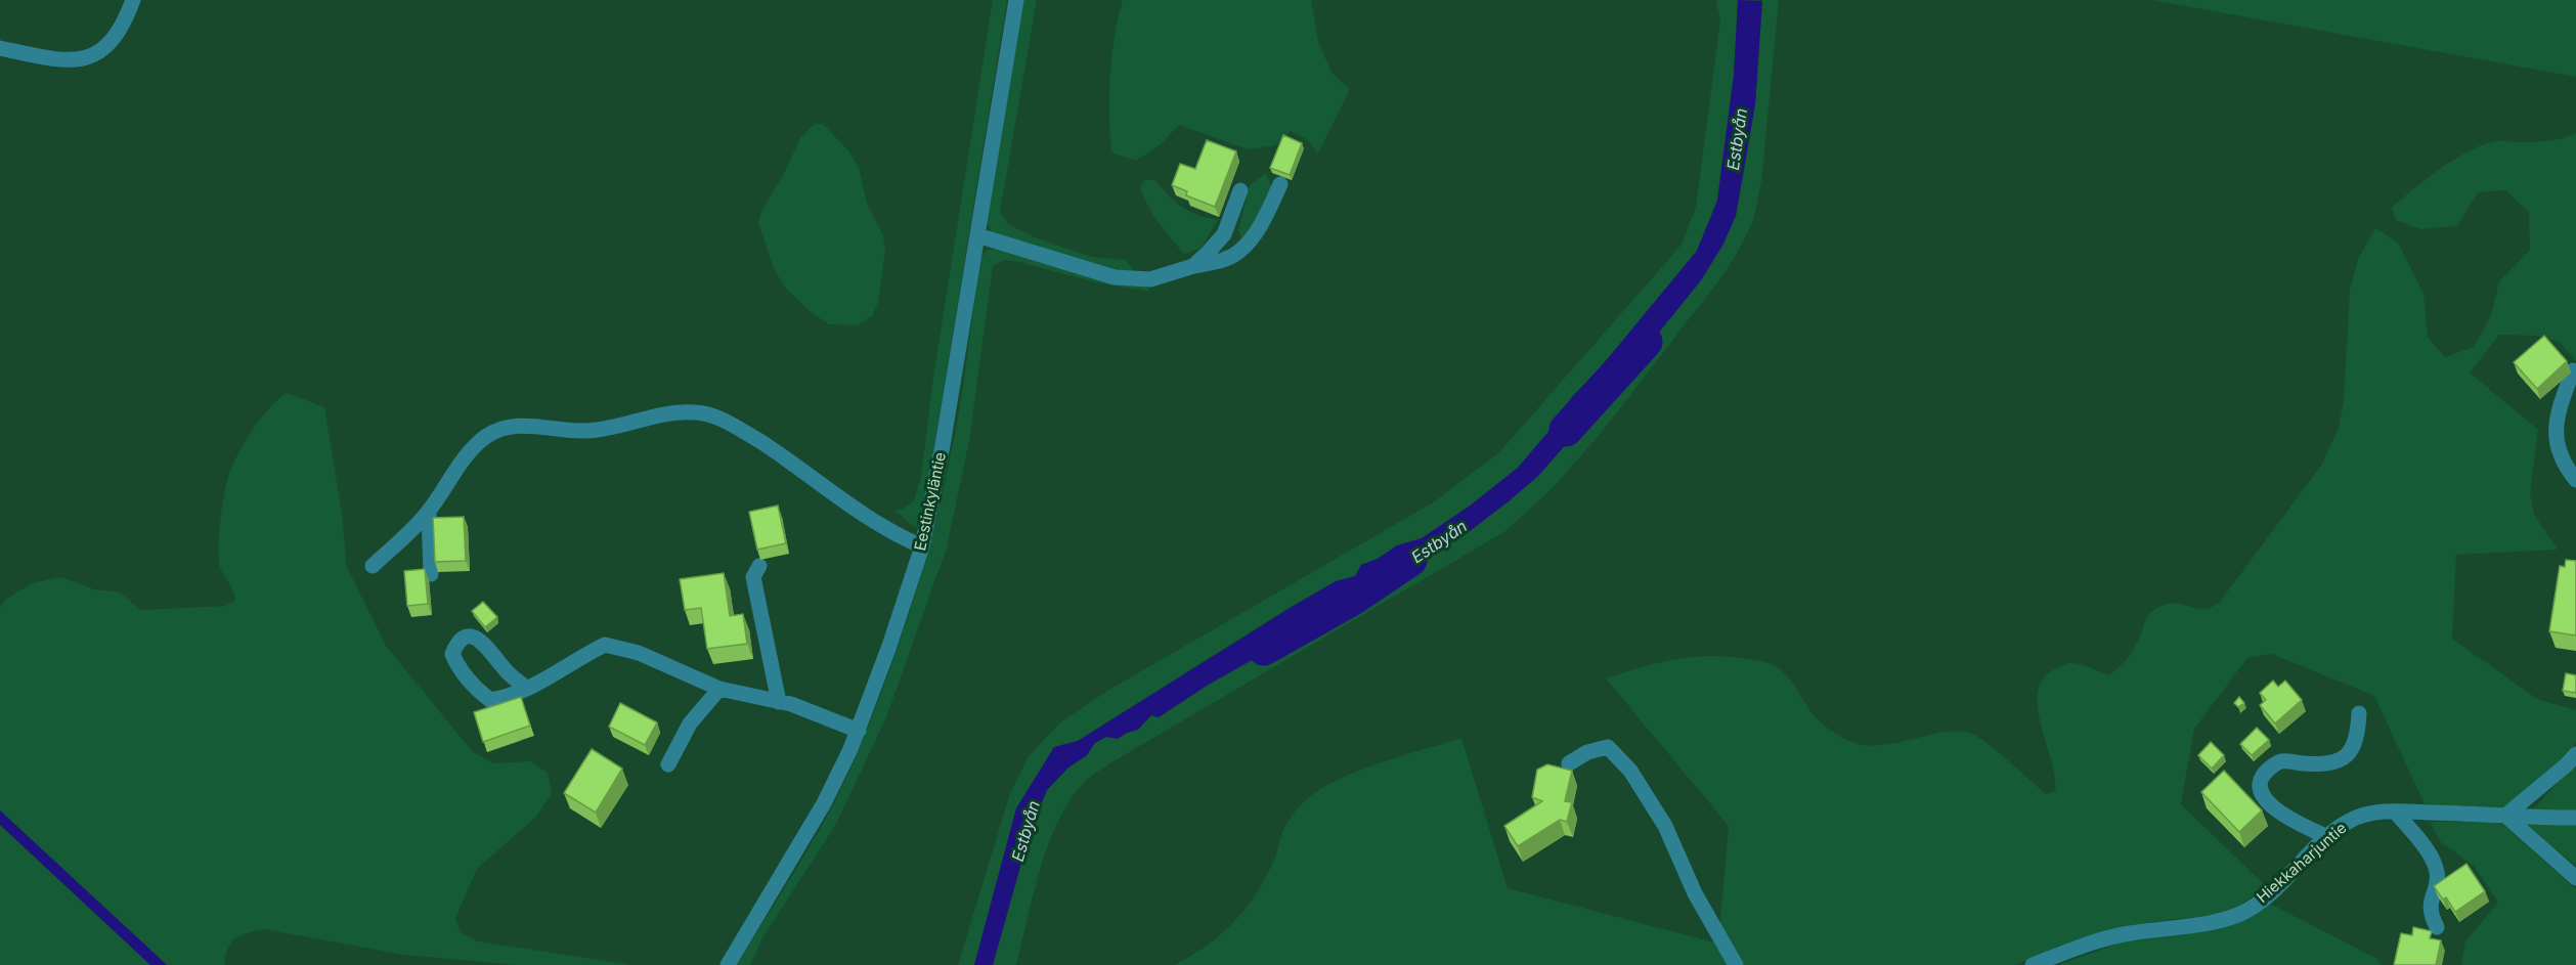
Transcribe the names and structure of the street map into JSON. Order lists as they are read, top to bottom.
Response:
{
  "streets": {
    "street": ["Eestinkyläntie", "Hiekkaharjuntie"]
  },
  "water": ["Estbyån"]
}
